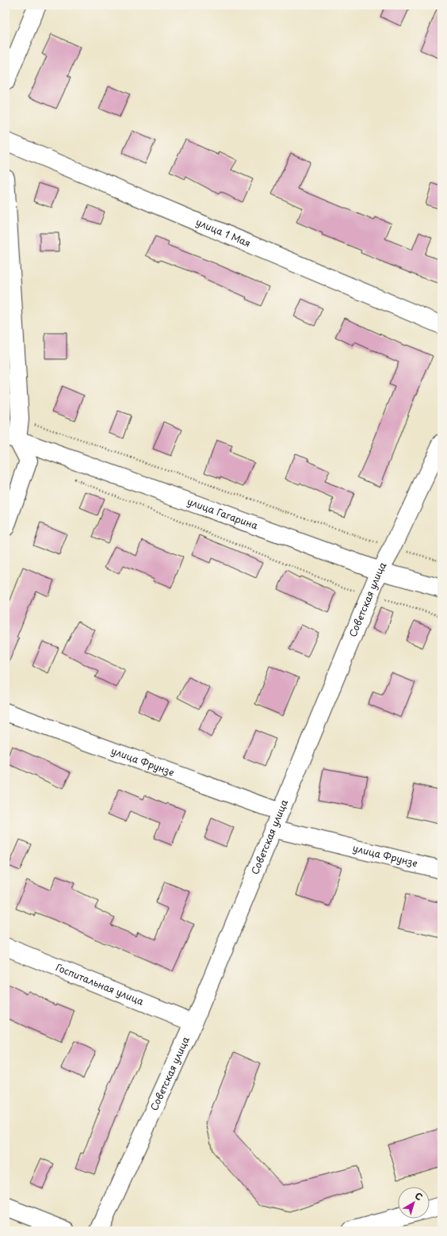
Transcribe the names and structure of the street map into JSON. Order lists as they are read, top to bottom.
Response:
{
  "streets": {
    "street": [
      "улица 1 Мая",
      "улица Гагарина",
      "Советская улица",
      "улица Фрунзе",
      "Госпитальная улица"
    ]
  },
  "crossings": [
    ["улица Гагарина", "Советская улица"],
    ["Советская улица", "улица Фрунзе"],
    ["Советская улица", "Госпитальная улица"]
  ],
  "north": "top right"
}
